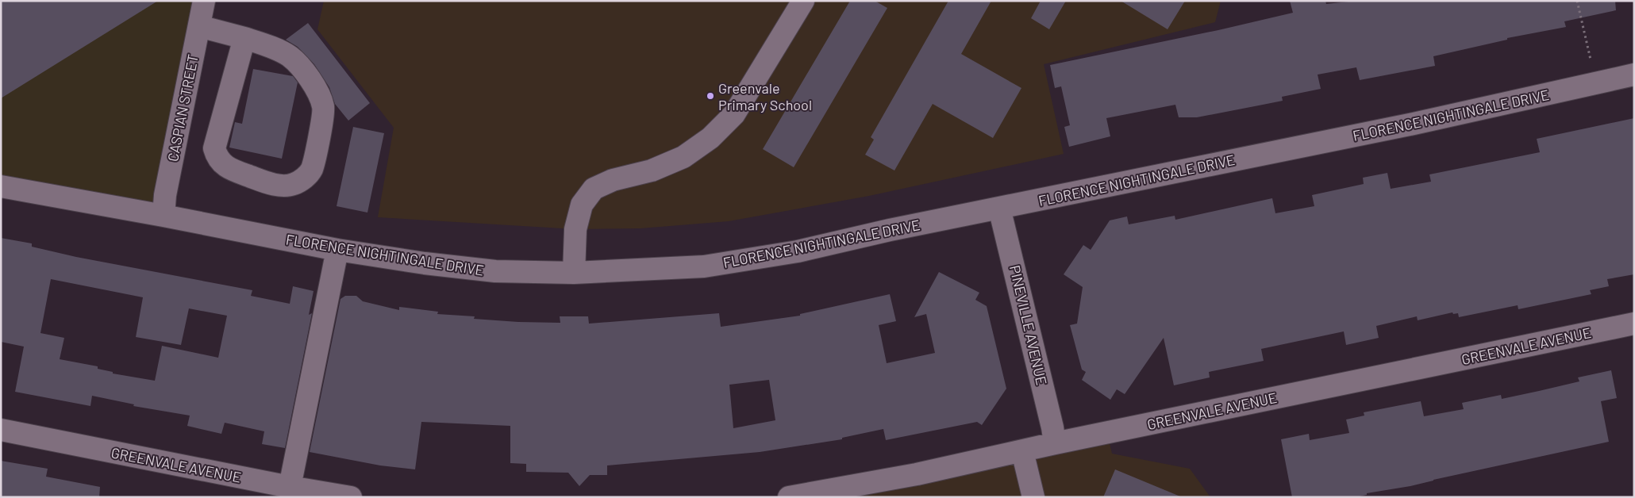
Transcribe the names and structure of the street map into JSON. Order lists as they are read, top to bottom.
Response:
{
  "streets": {
    "street": [
      "CASPIAN STREET",
      "FLORENCE NIGHTINGALE DRIVE",
      "PINEVILLE AVENUE",
      "GREENVALE AVENUE"
    ]
  },
  "crossings": [
    ["CASPIAN STREET", "FLORENCE NIGHTINGALE DRIVE"],
    ["FLORENCE NIGHTINGALE DRIVE", "PINEVILLE AVENUE"],
    ["PINEVILLE AVENUE", "GREENVALE AVENUE"]
  ],
  "places": ["Greenvale Primary School"]
}
